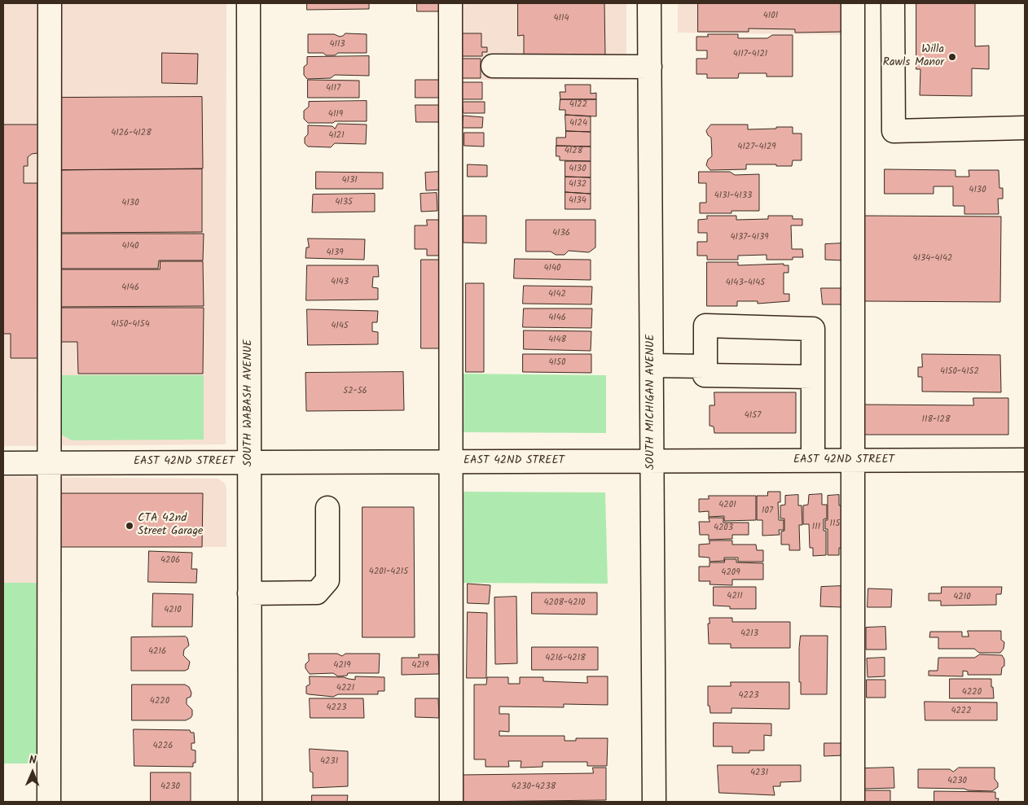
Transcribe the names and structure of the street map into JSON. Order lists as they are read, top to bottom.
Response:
{
  "streets": {
    "street": ["SOUTH MICHIGAN AVENUE", "SOUTH WABASH AVENUE", "EAST 42ND STREET"]
  },
  "crossings": [
    ["SOUTH MICHIGAN AVENUE", "EAST 42ND STREET"],
    ["SOUTH WABASH AVENUE", "EAST 42ND STREET"]
  ],
  "places": ["Willa Rawls Manor", "CTA 42nd Street Garage"],
  "house_numbers": [
    "4101",
    "4114",
    "4113",
    "4117-4121",
    "4117",
    "4122",
    "4119",
    "4124",
    "4126-4128",
    "4121",
    "4127-4129",
    "4128",
    "4130",
    "4131",
    "4132",
    "4130",
    "4131-4133",
    "4134",
    "4135",
    "4130",
    "4136",
    "4137-4139",
    "4140",
    "4139",
    "4134-4142",
    "4140",
    "4143",
    "4143-4145",
    "4146",
    "4142",
    "4146",
    "4150-4154",
    "4145",
    "4148",
    "4150",
    "4150-4152",
    "52-56",
    "4157",
    "118-128",
    "4201",
    "107",
    "115",
    "111",
    "4203",
    "4206",
    "4201-4215",
    "4209",
    "4211",
    "4210",
    "4208-4210",
    "4210",
    "4213",
    "4216",
    "4216-4218",
    "4219",
    "4219",
    "4221",
    "4220",
    "4223",
    "4220",
    "4223",
    "4222",
    "4226",
    "4231",
    "4231",
    "4230",
    "4230",
    "4230-4238"
  ],
  "north": "top"
}
